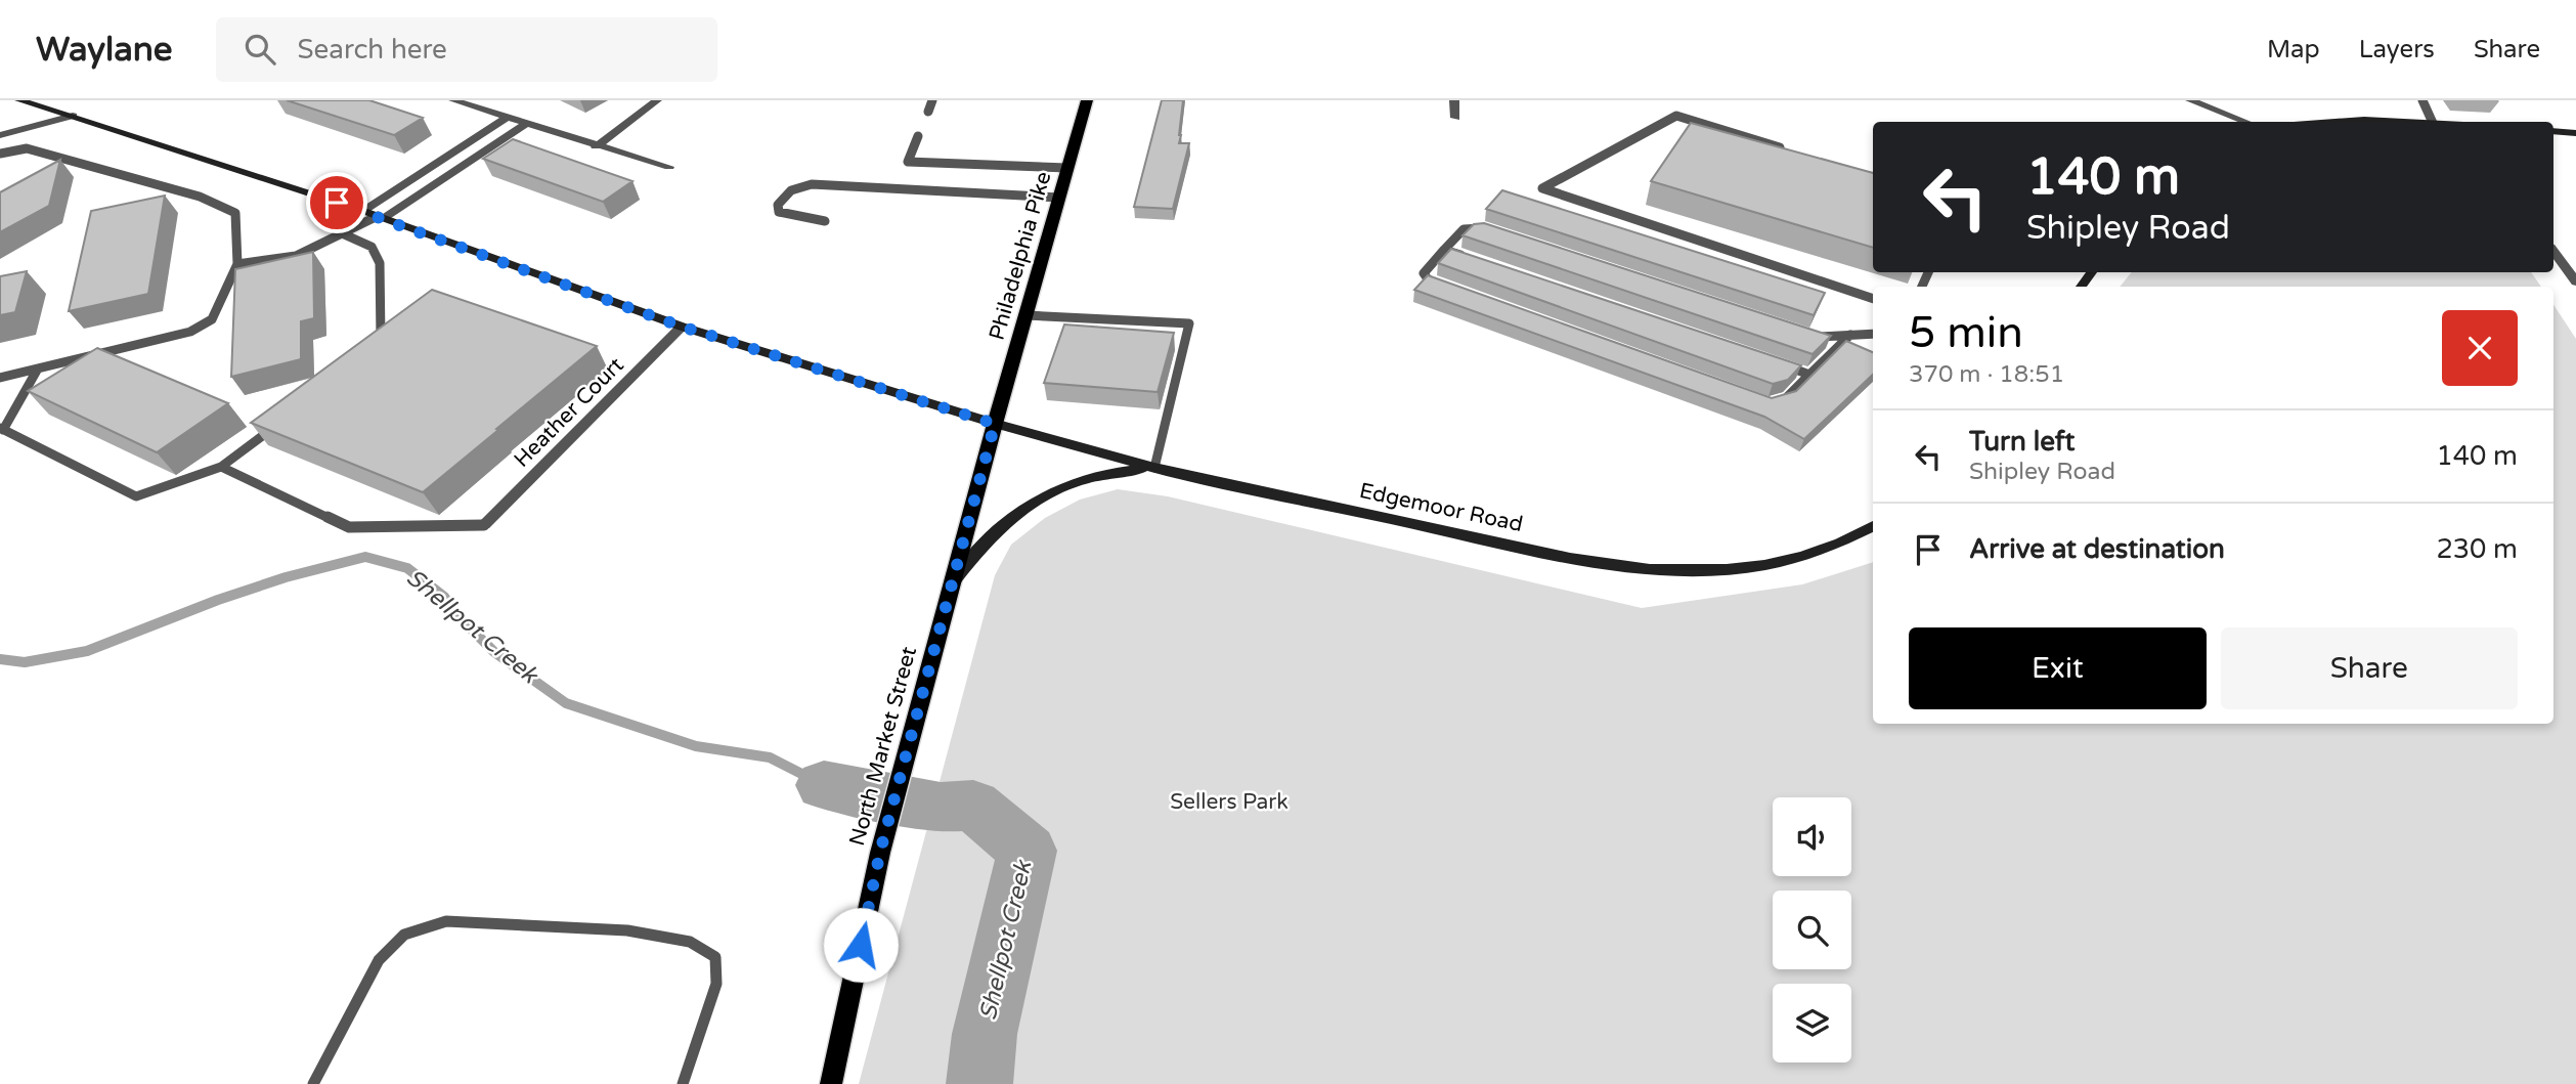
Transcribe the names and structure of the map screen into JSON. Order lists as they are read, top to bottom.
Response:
{
  "streets": {
    "main road": ["Philadelphia Pike", "Edgemoor Road", "North Market Street"],
    "street": ["Heather Court"]
  },
  "crossings": [
    ["Philadelphia Pike", "Edgemoor Road"],
    ["Philadelphia Pike", "North Market Street"],
    ["Heather Court", "Edgemoor Road"],
    ["Edgemoor Road", "North Market Street"]
  ],
  "water": ["Shellpot Creek"],
  "parks": ["Sellers Park"],
  "page": {
    "header": "Waylane",
    "search": "Search here",
    "nav": ["Map", "Layers", "Share"],
    "turn": ["140 m", "Shipley Road"],
    "heading": ["5 min", "370 m · 18:51"],
    "list": [
      {
        "name": "Turn left",
        "note": "Shipley Road",
        "value": "140 m"
      },
      {
        "name": "Arrive at destination",
        "value": "230 m"
      }
    ],
    "buttons": ["Exit", "Share"]
  }
}
